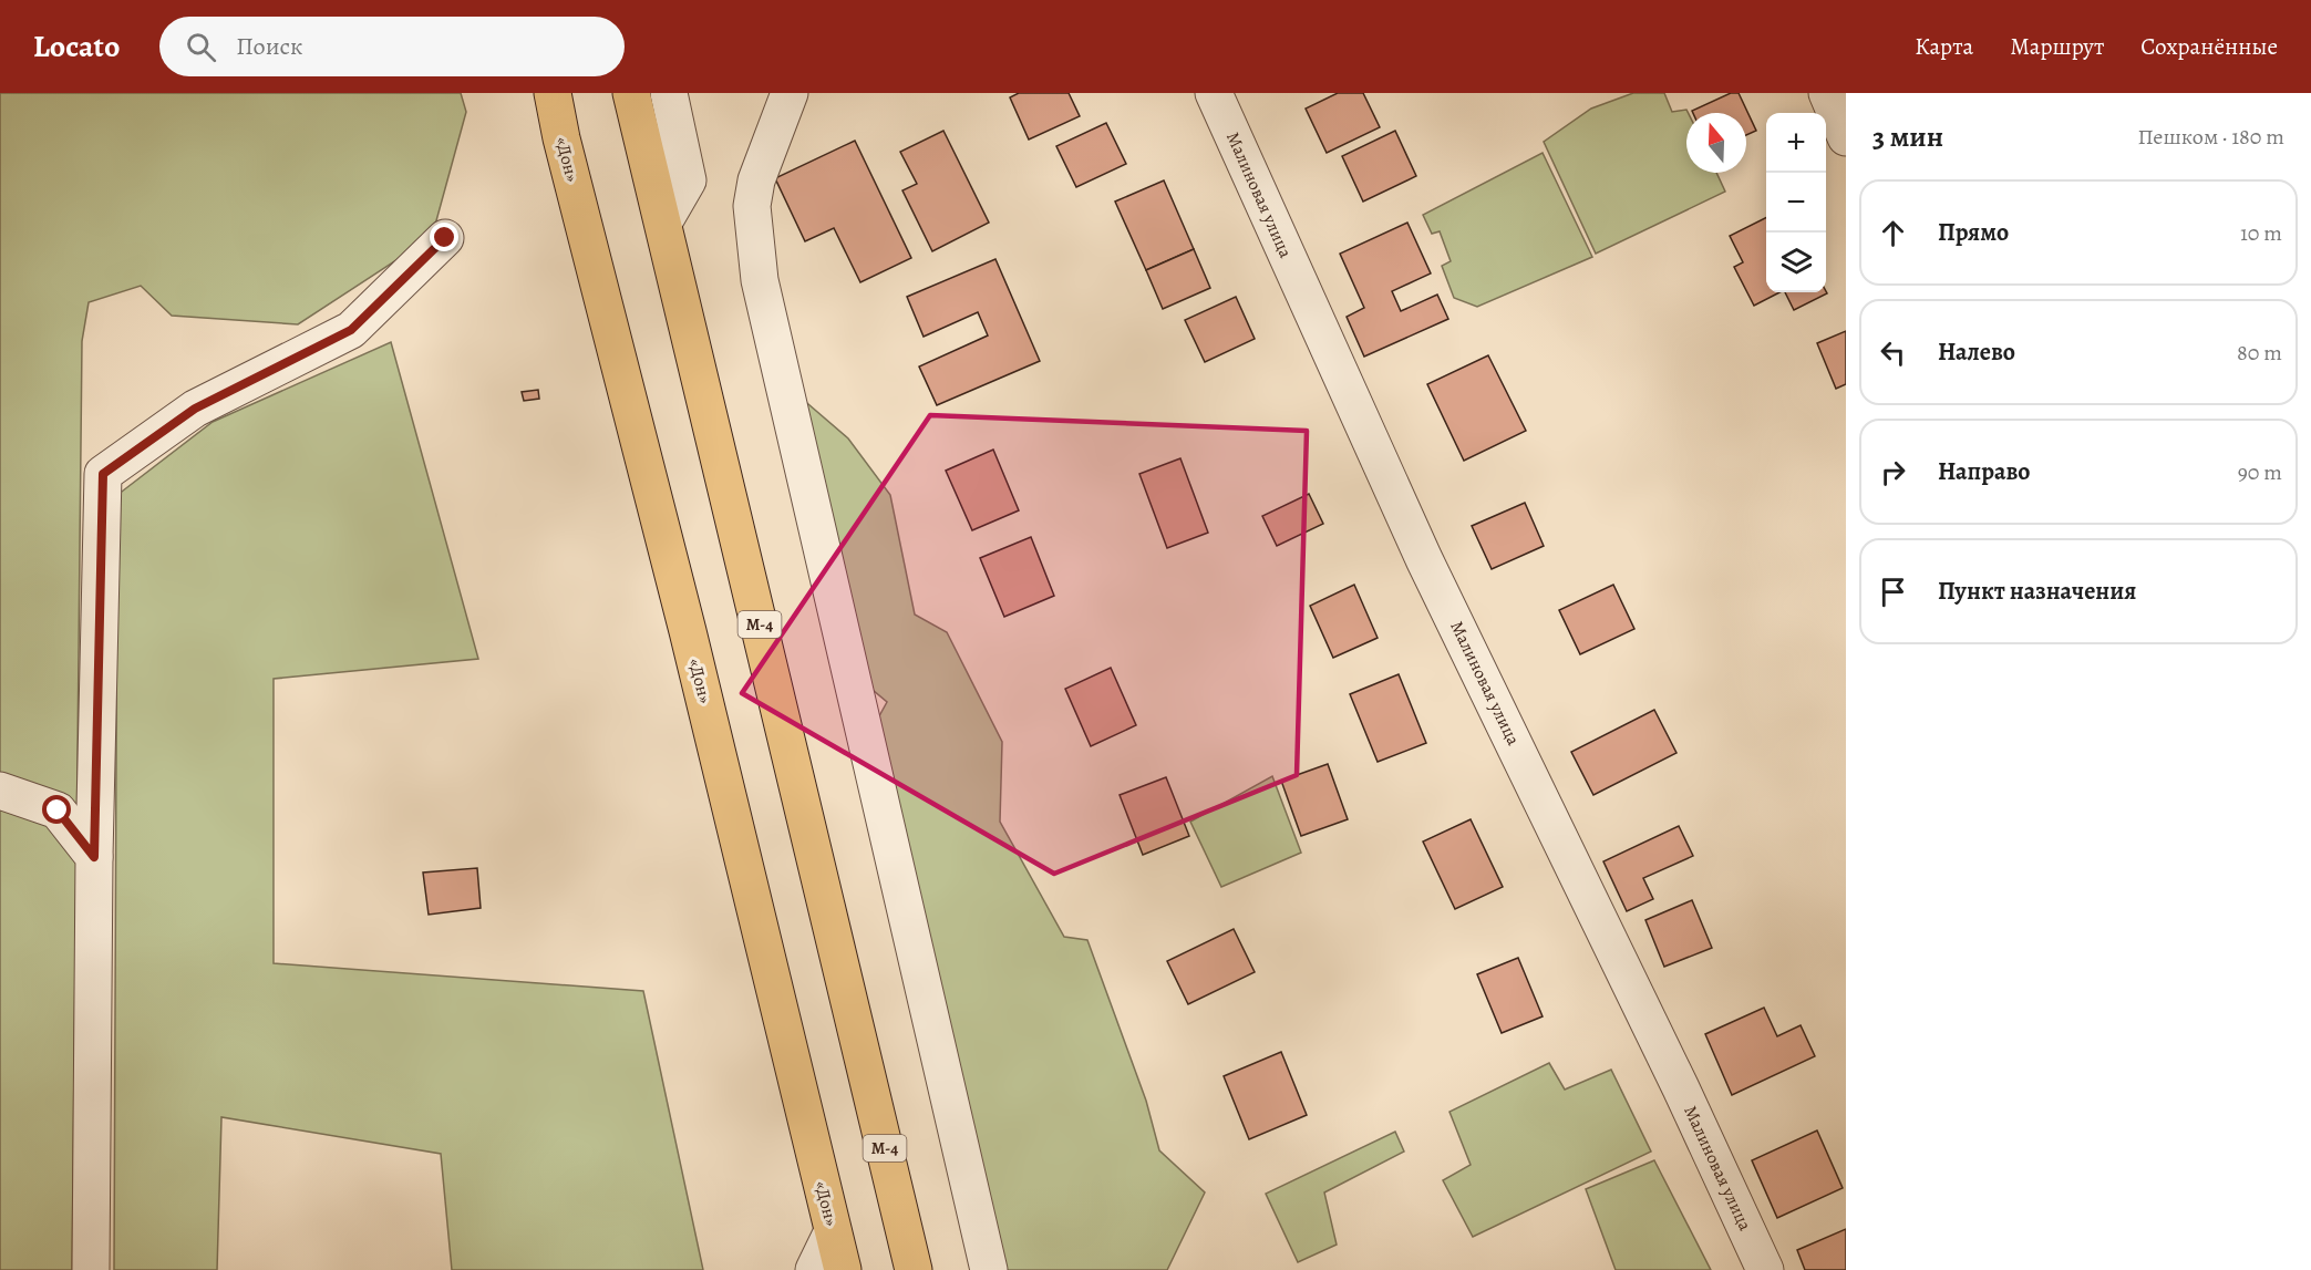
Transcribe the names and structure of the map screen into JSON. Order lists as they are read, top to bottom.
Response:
{
  "streets": {
    "highway": ["«Дон»", "М-4"],
    "street": ["Малиновая улица"]
  },
  "north": "top",
  "page": {
    "header": "Locato",
    "search": "Поиск",
    "nav": ["Карта", "Маршрут", "Сохранённые"],
    "heading": ["3 мин", "Пешком · 180 m"],
    "map_buttons": ["+", "−"],
    "list": [
      ["Прямо", "10 m"],
      ["Налево", "80 m"],
      ["Направо", "90 m"],
      "Пункт назначения"
    ]
  }
}
